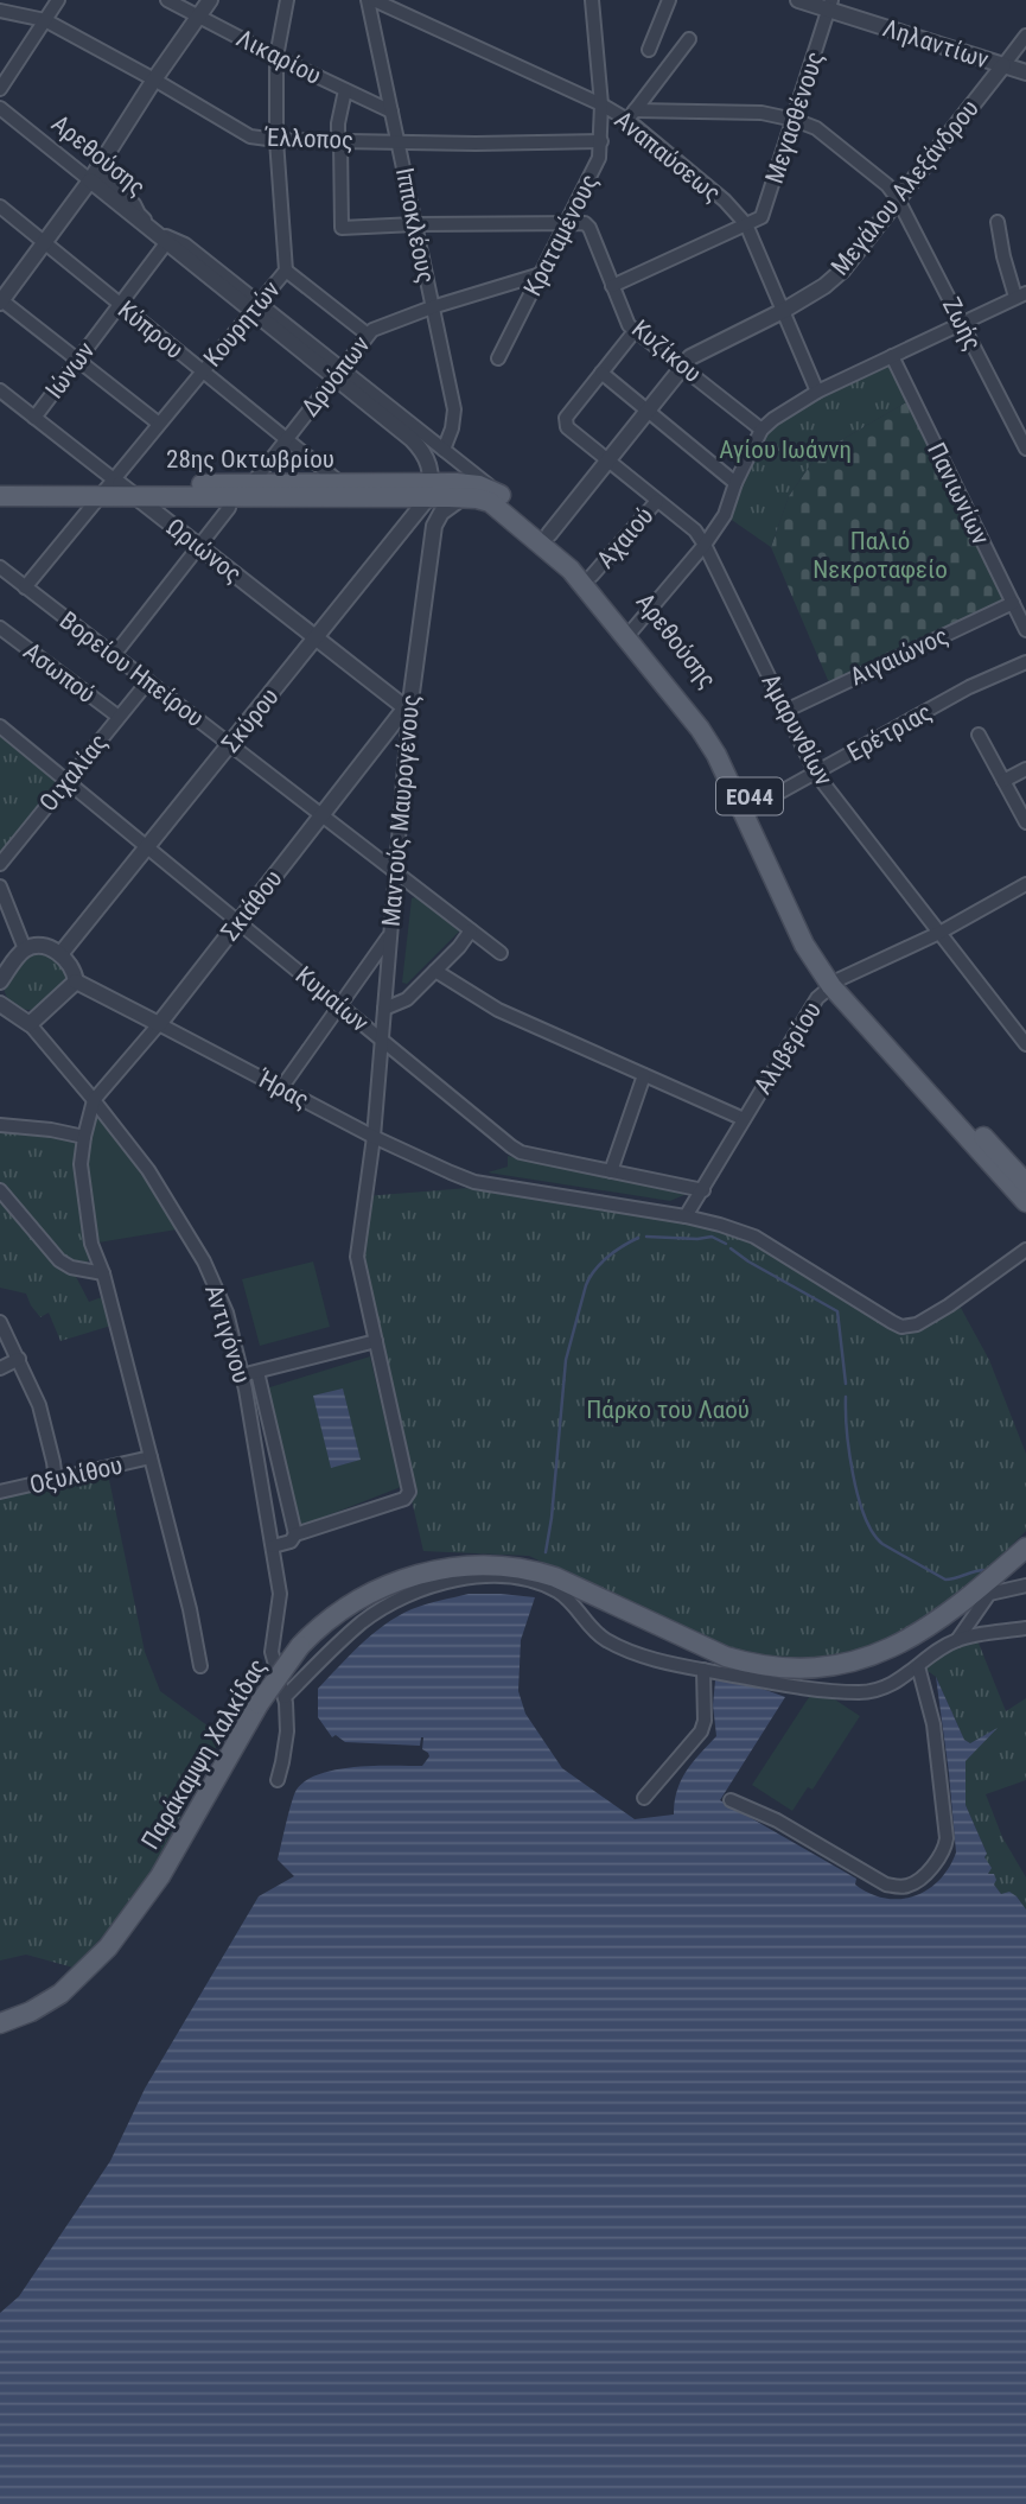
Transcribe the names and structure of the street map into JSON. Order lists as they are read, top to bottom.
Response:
{
  "streets": {
    "main road": [
      "Αρεθούσης",
      "28ης Οκτωβρίου",
      "ΕΟ44",
      "Παράκαμψη Χαλκίδας"
    ],
    "street": [
      "Ληλαντίων",
      "Λικαρίου",
      "Μεγασθένους",
      "Έλλοπος",
      "Αναπαύσεως",
      "Μεγάλου Αλεξάνδρου",
      "Ιπποκλέους",
      "Κραταμένους",
      "Κουρητών",
      "Ζωής",
      "Κύπρου",
      "Κυζίκου",
      "Ιώνων",
      "Δρυόπων",
      "Πανιωνίων",
      "Αχαιού",
      "Ωριώνος",
      "Αιγαιώνος",
      "Βορείου Ηπείρου",
      "Ασωπού",
      "Σκύρου",
      "Αμαρυνθίων",
      "Ερέτριας",
      "Οιχαλίας",
      "Μαντούς Μαυρογένους",
      "Σκιάθου",
      "Κυμαίων",
      "Αλιβερίου",
      "Ήρας",
      "Αντιγόνου",
      "Οξυλίθου"
    ]
  },
  "crossings": [
    ["Ληλαντίων", "Μεγασθένους"],
    ["Ληλαντίων", "Μεγάλου Αλεξάνδρου"],
    ["Λικαρίου", "Ιπποκλέους"],
    ["Λικαρίου", "Κουρητών"],
    ["Μεγασθένους", "Αναπαύσεως"],
    ["Μεγασθένους", "Ζωής"],
    ["Έλλοπος", "Ιπποκλέους"],
    ["Έλλοπος", "Κραταμένους"],
    ["Έλλοπος", "Κουρητών"],
    ["Αρεθούσης", "Μεγάλου Αλεξάνδρου"],
    ["Αρεθούσης", "Ιπποκλέους"],
    ["Αρεθούσης", "Κουρητών"],
    ["Αρεθούσης", "Ιώνων"],
    ["Αρεθούσης", "Δρυόπων"],
    ["Αρεθούσης", "28ης Οκτωβρίου"],
    ["Αρεθούσης", "Αχαιού"],
    ["Αρεθούσης", "Σκύρου"],
    ["Αρεθούσης", "Ερέτριας"],
    ["Αρεθούσης", "Μαντούς Μαυρογένους"],
    ["Αρεθούσης", "Αλιβερίου"],
    ["Αναπαύσεως", "Μεγάλου Αλεξάνδρου"],
    ["Αναπαύσεως", "Ιπποκλέους"],
    ["Αναπαύσεως", "Κραταμένους"],
    ["Αναπαύσεως", "Ζωής"],
    ["Μεγάλου Αλεξάνδρου", "Ζωής"],
    ["Μεγάλου Αλεξάνδρου", "Κυζίκου"],
    ["Μεγάλου Αλεξάνδρου", "Αμαρυνθίων"],
    ["Ιπποκλέους", "Δρυόπων"],
    ["Κραταμένους", "Κυζίκου"],
    ["Κραταμένους", "Δρυόπων"],
    ["Κουρητών", "Κύπρου"],
    ["Κουρητών", "28ης Οκτωβρίου"],
    ["Κουρητών", "Βορείου Ηπείρου"],
    ["Κύπρου", "Ιώνων"],
    ["Κύπρου", "Δρυόπων"],
    ["Κύπρου", "28ης Οκτωβρίου"],
    ["Δρυόπων", "28ης Οκτωβρίου"],
    ["28ης Οκτωβρίου", "Ωριώνος"],
    ["28ης Οκτωβρίου", "Σκύρου"],
    ["Πανιωνίων", "Αιγαιώνος"],
    ["Αχαιού", "Αμαρυνθίων"],
    ["Ωριώνος", "Σκύρου"],
    ["Ωριώνος", "Μαντούς Μαυρογένους"],
    ["Ωριώνος", "Σκιάθου"],
    ["Αιγαιώνος", "Αμαρυνθίων"],
    ["Βορείου Ηπείρου", "Σκύρου"],
    ["Βορείου Ηπείρου", "Οιχαλίας"],
    ["Βορείου Ηπείρου", "Μαντούς Μαυρογένους"],
    ["Βορείου Ηπείρου", "Σκιάθου"],
    ["Ασωπού", "Οιχαλίας"],
    ["Σκύρου", "Κυμαίων"],
    ["Αμαρυνθίων", "Ερέτριας"],
    ["Αμαρυνθίων", "Αλιβερίου"],
    ["Οιχαλίας", "Κυμαίων"],
    ["Μαντούς Μαυρογένους", "Σκιάθου"],
    ["Μαντούς Μαυρογένους", "Κυμαίων"],
    ["Μαντούς Μαυρογένους", "Ήρας"],
    ["Σκιάθου", "Κυμαίων"],
    ["Σκιάθου", "Ήρας"],
    ["Σκιάθου", "Αντιγόνου"],
    ["Κυμαίων", "Αλιβερίου"],
    ["Αλιβερίου", "Ήρας"]
  ],
  "parks": ["Αγίου Ιωάννη", "Παλιό Νεκροταφείο", "Πάρκο του Λαού"]
}
